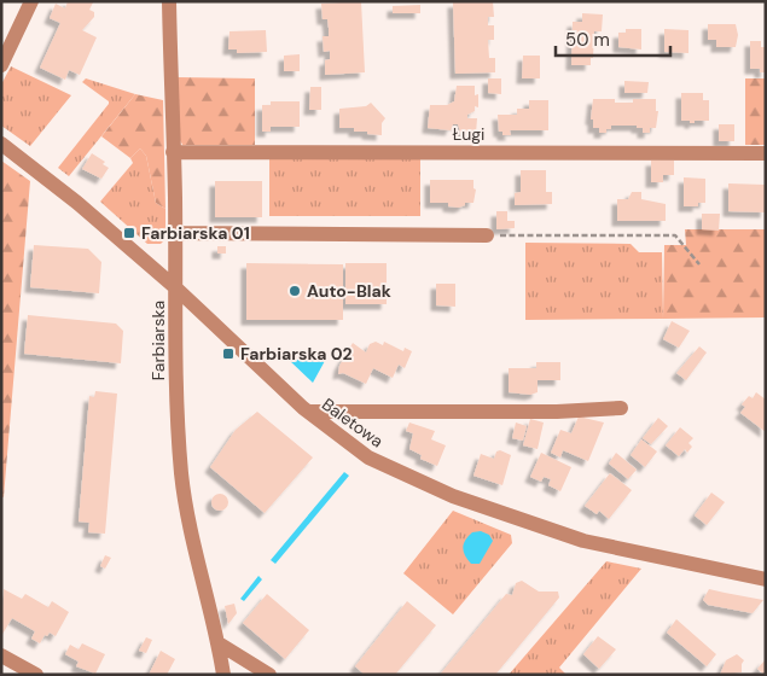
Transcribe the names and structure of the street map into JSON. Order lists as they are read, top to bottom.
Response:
{
  "streets": {
    "street": ["Ługi", "Farbiarska", "Baletowa"]
  },
  "crossings": [
    ["Ługi", "Farbiarska"],
    ["Farbiarska", "Baletowa"]
  ],
  "places": {
    "transit": ["Farbiarska 01", "Farbiarska 02"],
    "other": ["Auto-Blak"]
  },
  "scale_bar": "50 m"
}
